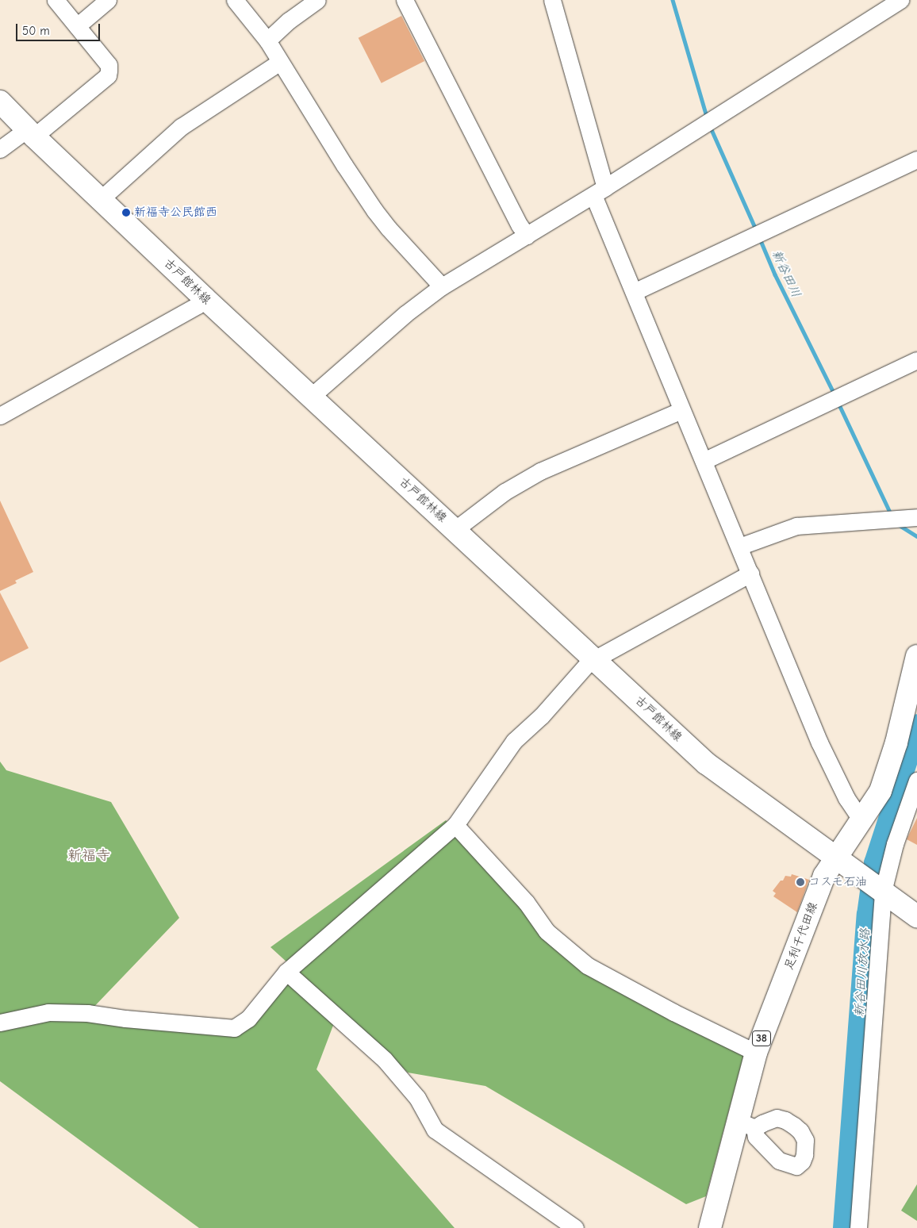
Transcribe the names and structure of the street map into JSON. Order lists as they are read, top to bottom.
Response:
{
  "streets": {
    "main road": ["古戸館林線", "足利千代田線", "38"]
  },
  "crossings": [
    ["古戸館林線", "足利千代田線"]
  ],
  "districts": ["新福寺"],
  "water": ["新谷田川", "新谷田川放水路"],
  "places": ["新福寺公民館西", "コスモ石油"],
  "scale_bar": "50 m"
}
